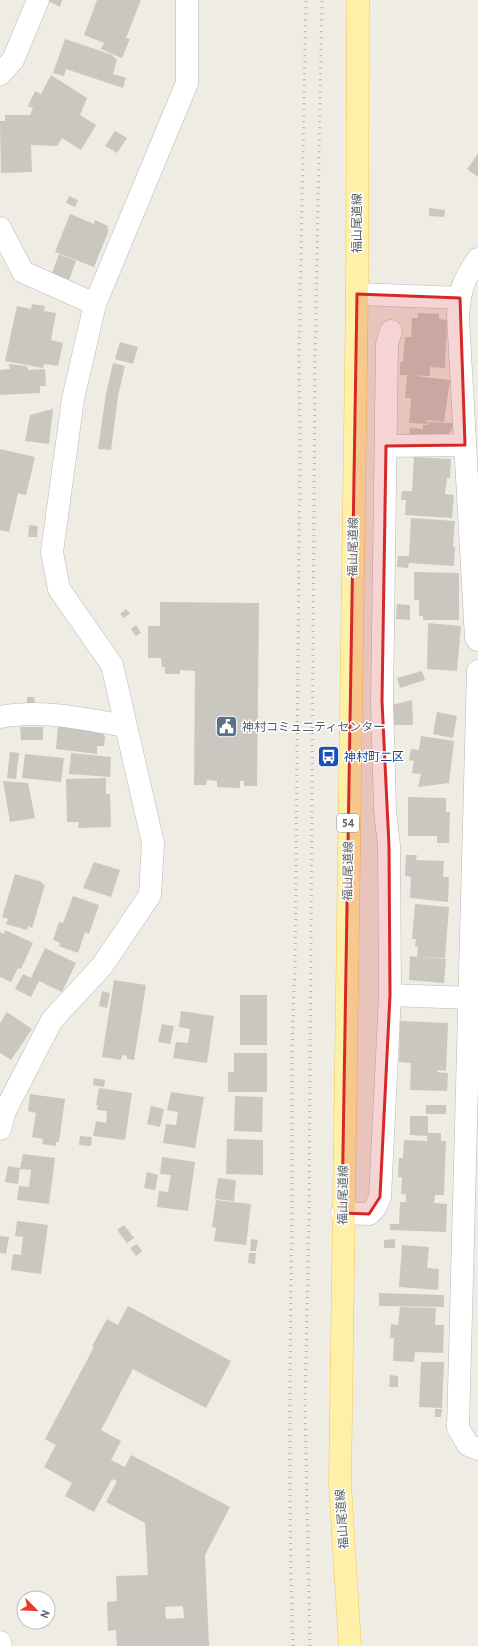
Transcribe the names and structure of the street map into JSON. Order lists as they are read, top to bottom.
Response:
{
  "streets": {
    "main road": ["福山尾道線", "54"]
  },
  "places": {
    "public building": ["神村コミュ二ティセンター"],
    "bus stop": ["神村町二区"]
  },
  "north": "bottom right"
}
